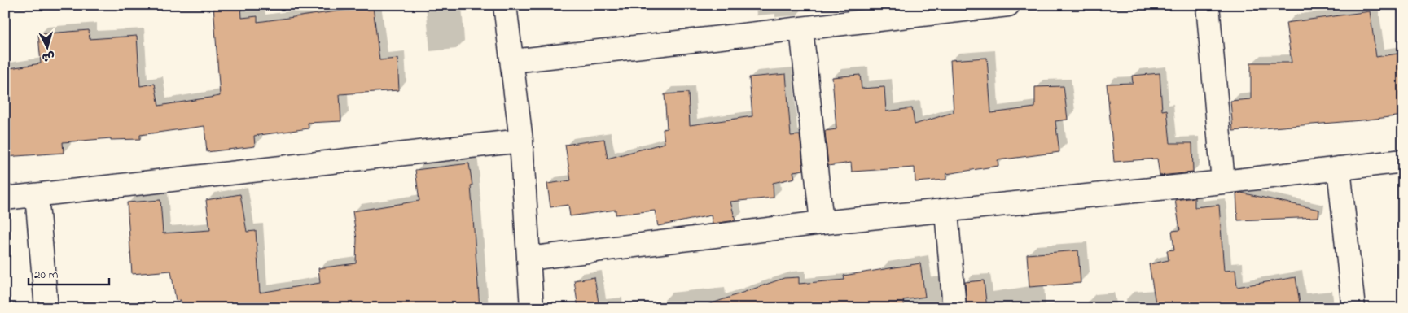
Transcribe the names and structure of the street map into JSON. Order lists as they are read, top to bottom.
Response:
{
  "scale_bar": "20 m",
  "north": "bottom"
}
